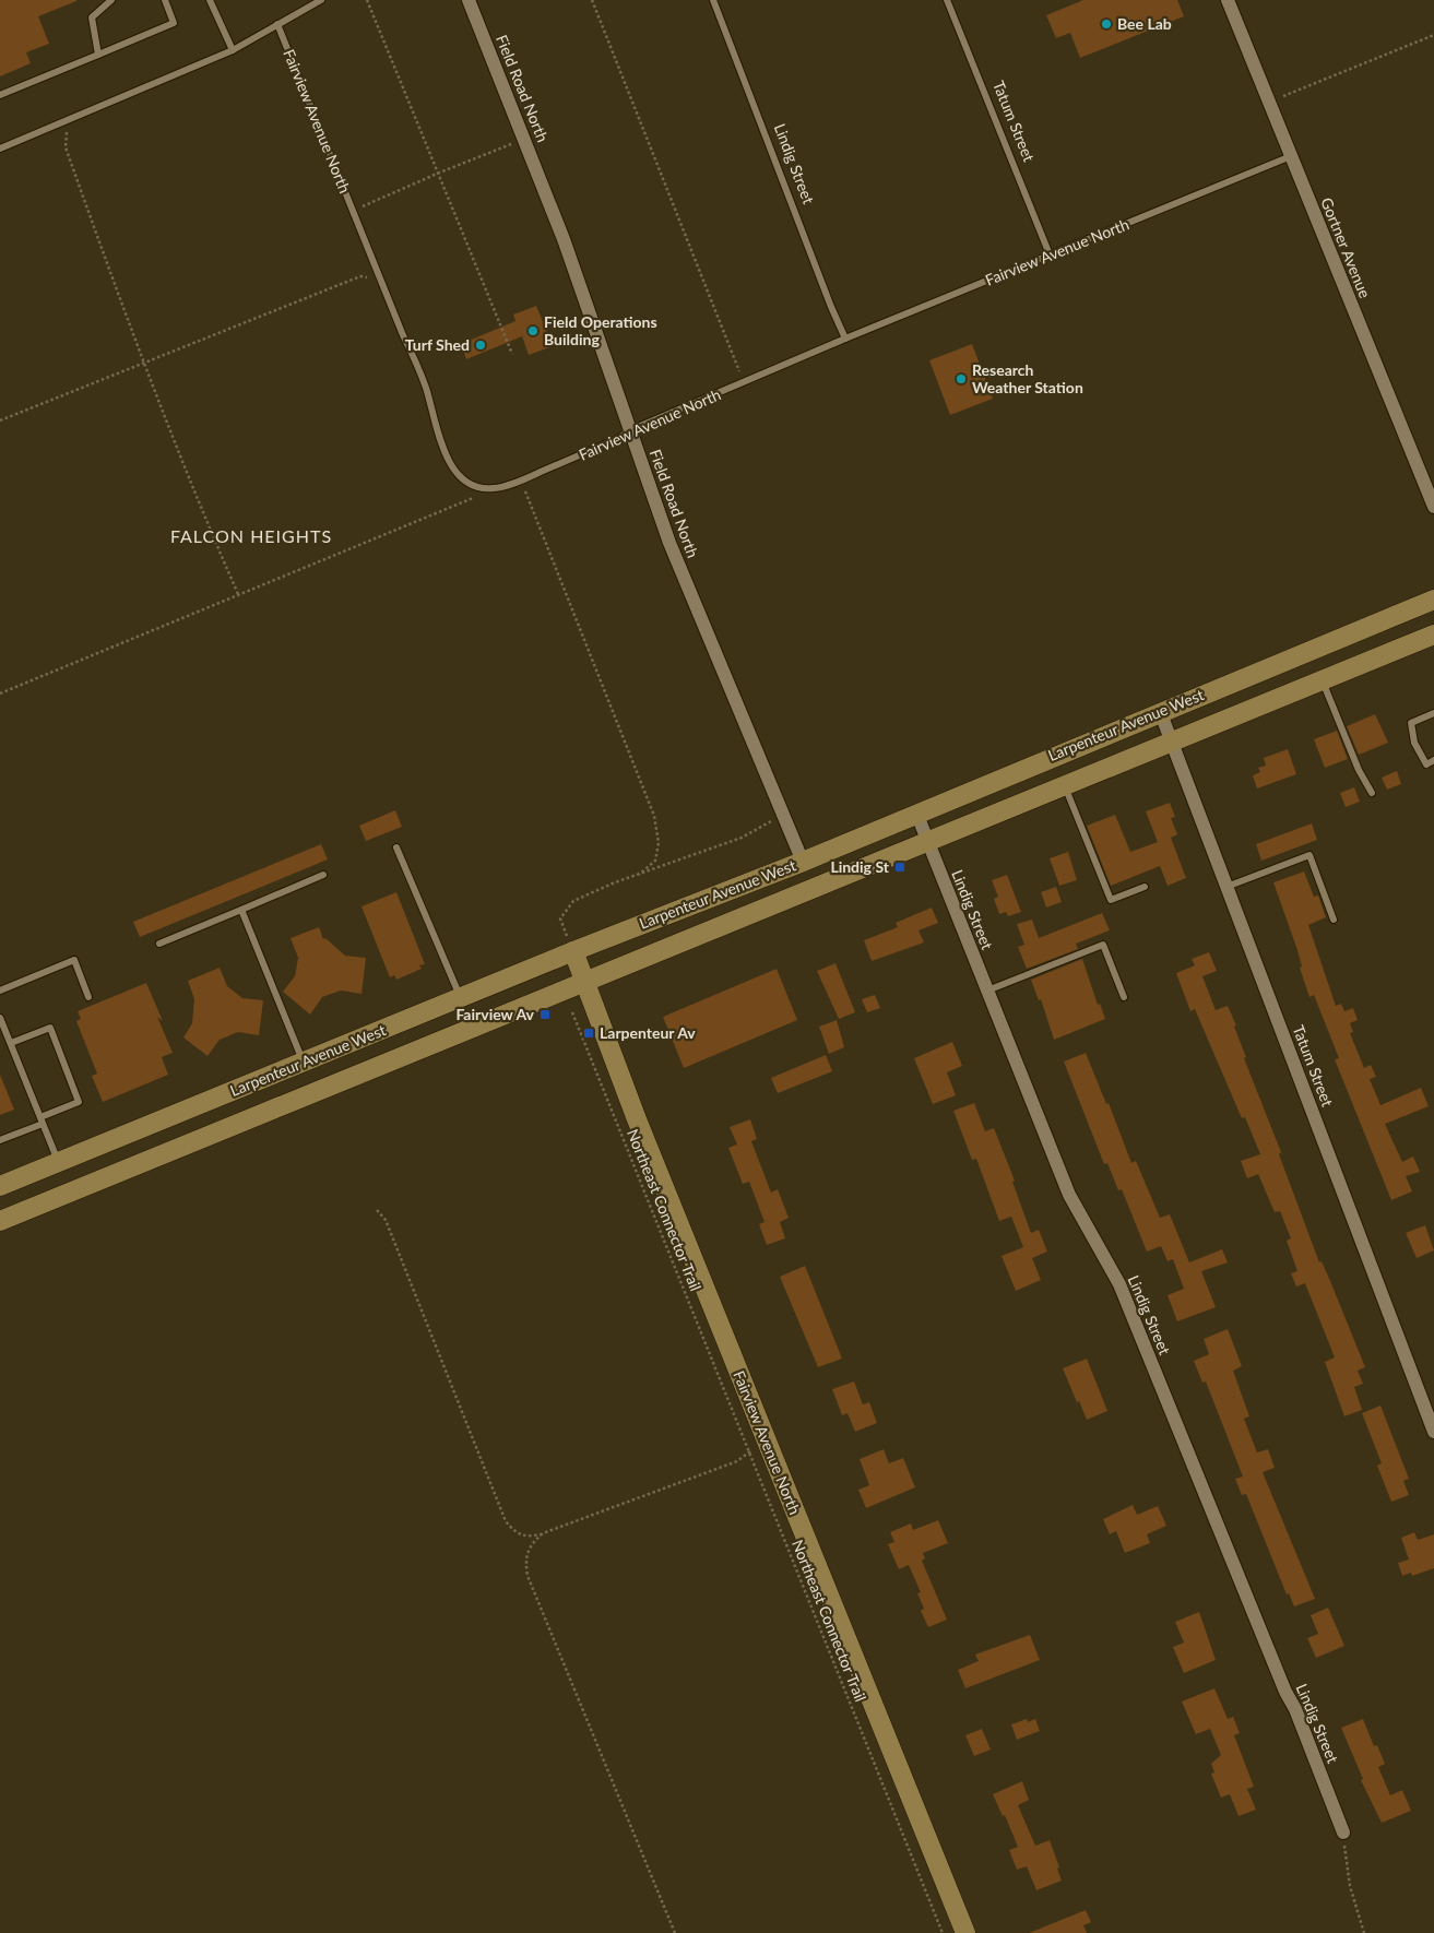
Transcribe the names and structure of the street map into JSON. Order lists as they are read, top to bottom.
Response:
{
  "streets": {
    "main road": ["Fairview Avenue North", "Larpenteur Avenue West"],
    "street": [
      "Field Road North",
      "Tatum Street",
      "Lindig Street",
      "Gortner Avenue"
    ],
    "path": ["Northeast Connector Trail"]
  },
  "crossings": [
    ["Field Road North", "Fairview Avenue North"],
    ["Field Road North", "Larpenteur Avenue West"],
    ["Fairview Avenue North", "Tatum Street"],
    ["Fairview Avenue North", "Lindig Street"],
    ["Fairview Avenue North", "Gortner Avenue"],
    ["Fairview Avenue North", "Larpenteur Avenue West"],
    ["Tatum Street", "Larpenteur Avenue West"],
    ["Lindig Street", "Larpenteur Avenue West"]
  ],
  "districts": ["FALCON HEIGHTS"],
  "places": {
    "other": [
      "Bee Lab",
      "Field Operations Building",
      "Turf Shed",
      "Research Weather Station"
    ],
    "transit": ["Lindig St", "Fairview Av", "Larpenteur Av"]
  }
}
